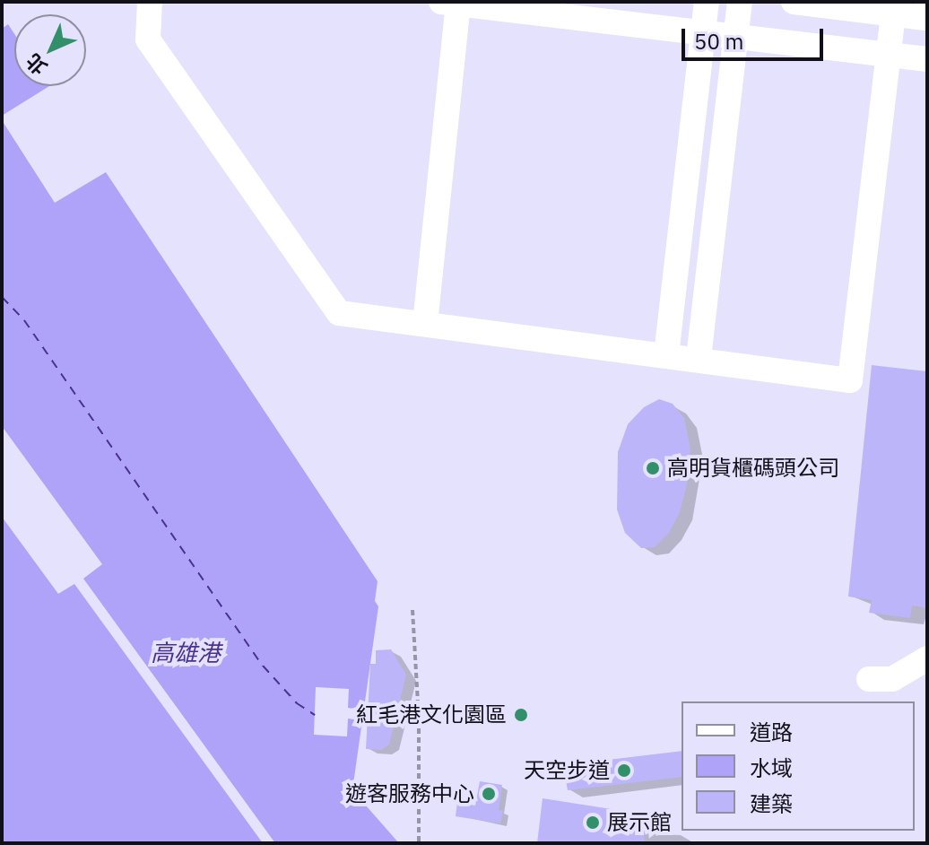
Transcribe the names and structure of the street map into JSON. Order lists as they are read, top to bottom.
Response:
{
  "water": ["高雄港"],
  "places": [
    "高明貨櫃碼頭公司",
    "紅毛港文化園區",
    "天空步道",
    "遊客服務中心",
    "展示館"
  ],
  "legend": ["道路", "水域", "建築"],
  "scale_bar": "50 m",
  "north": "bottom left"
}
